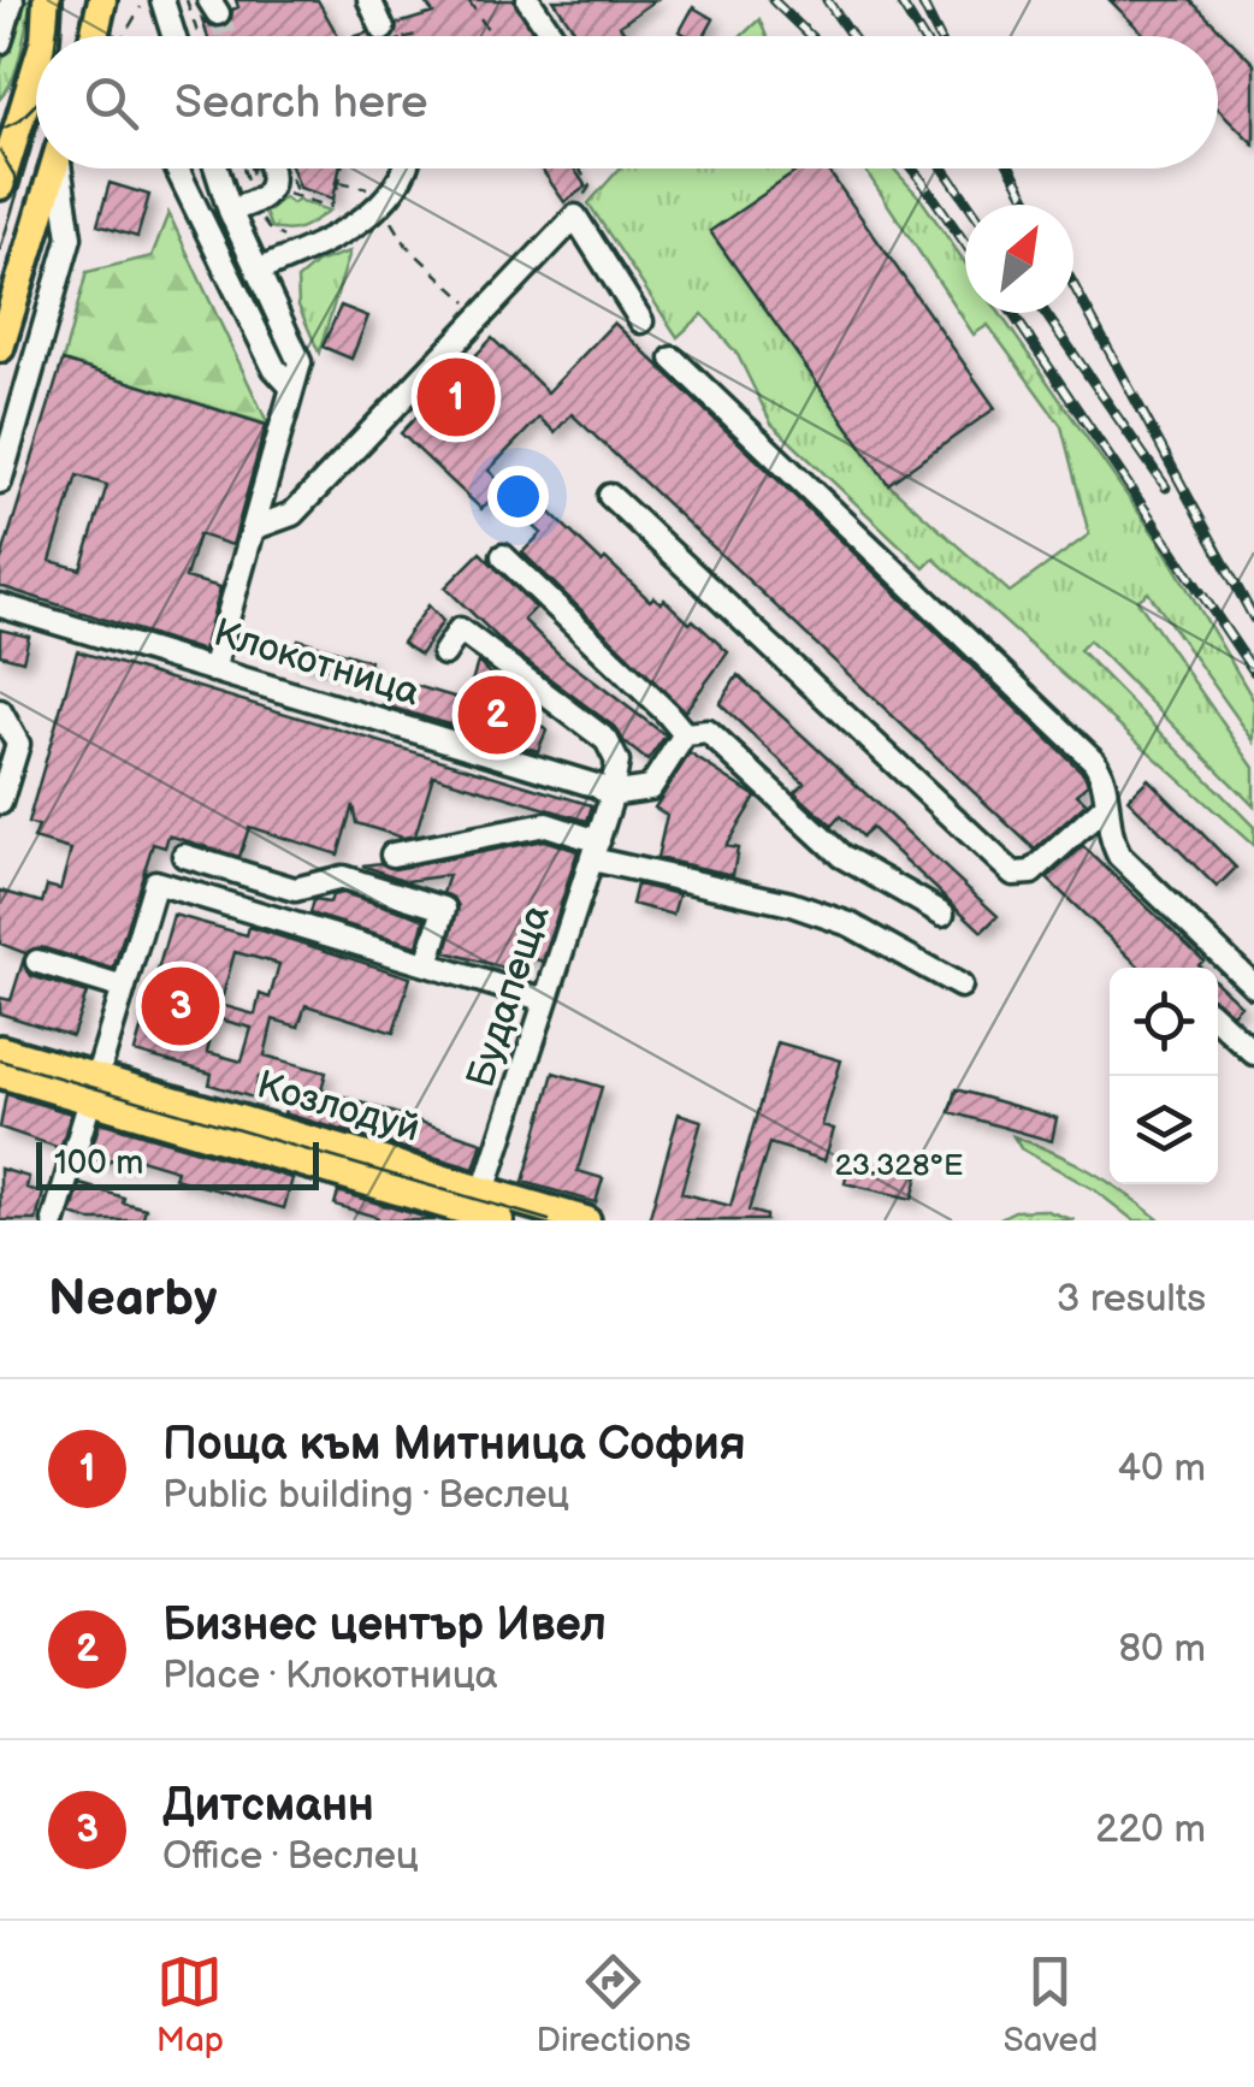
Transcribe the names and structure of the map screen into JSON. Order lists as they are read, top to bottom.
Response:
{
  "streets": {
    "main road": ["Козлодуй"],
    "street": ["Клокотница", "Будапеща"]
  },
  "crossings": [
    ["Клокотница", "Будапеща"],
    ["Будапеща", "Козлодуй"]
  ],
  "scale_bar": "100 m",
  "north": "top right",
  "page": {
    "search": "Search here",
    "pins": ["1", "2", "3"],
    "scale": "100 m",
    "heading": ["Nearby", "3 results"],
    "list": [
      {
        "mark": "1",
        "name": "Поща към Митница София",
        "note": "Public building · Веслец",
        "value": "40 m"
      },
      {
        "mark": "2",
        "name": "Бизнес център Ивел",
        "note": "Place · Клокотница",
        "value": "80 m"
      },
      {
        "mark": "3",
        "name": "Дитсманн",
        "note": "Office · Веслец",
        "value": "220 m"
      }
    ],
    "nav": ["Map", "Directions", "Saved"]
  },
  "coordinates": ["23.328°E"]
}
